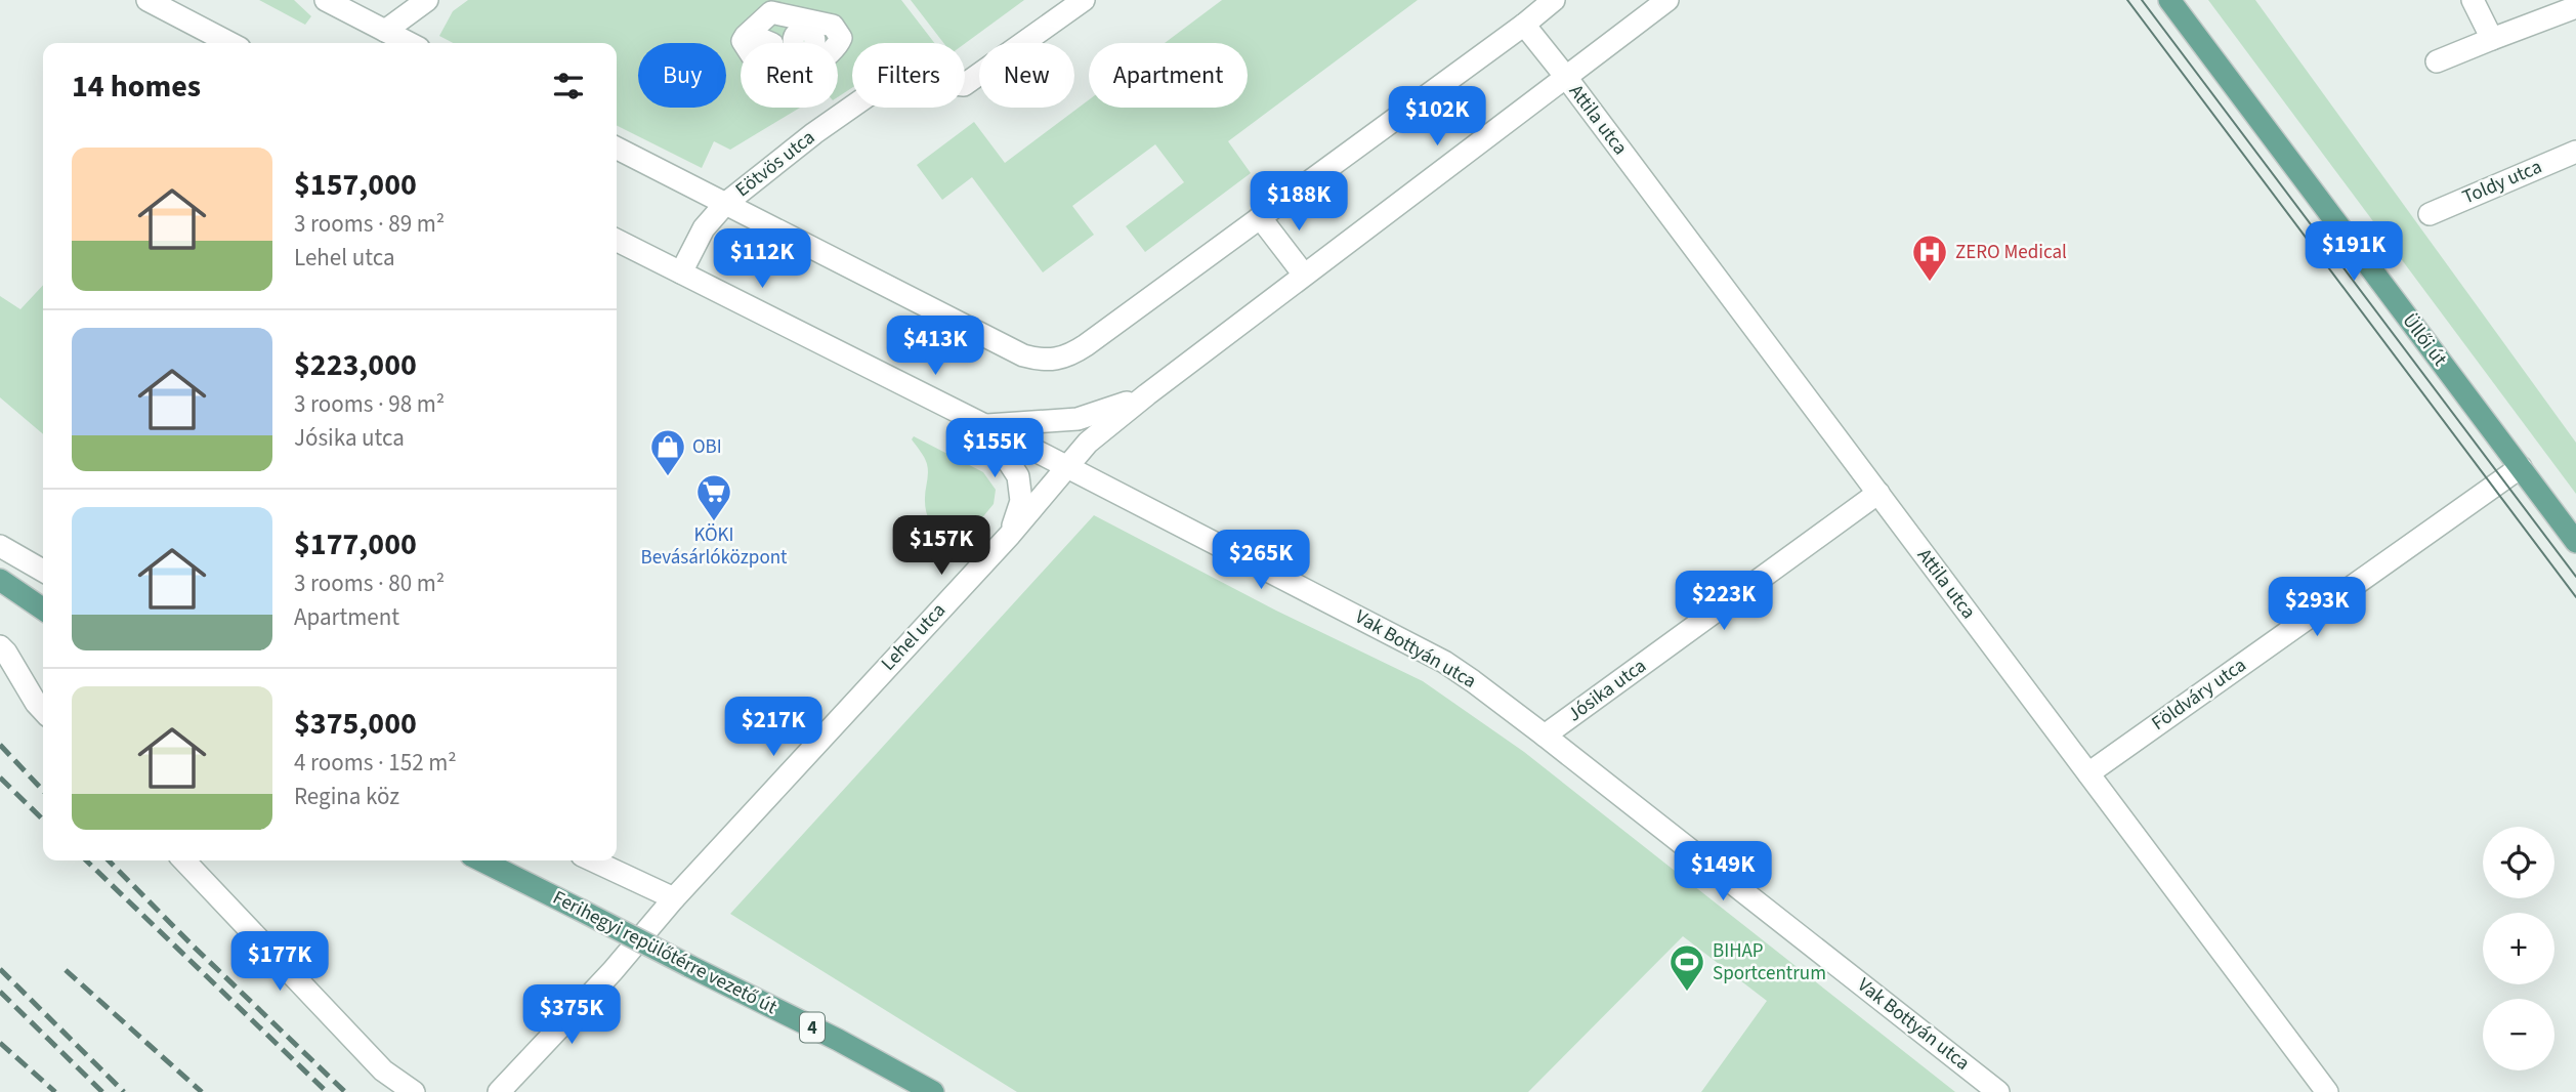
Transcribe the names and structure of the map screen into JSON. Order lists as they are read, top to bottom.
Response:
{
  "streets": {
    "main road": ["Üllői út", "Ferihegyi repülőtérre vezető út", "4"],
    "street": [
      "Attila utca",
      "Eötvös utca",
      "Toldy utca",
      "Lehel utca",
      "Vak Bottyán utca",
      "Jósika utca",
      "Földváry utca"
    ]
  },
  "crossings": [
    ["Attila utca", "Lehel utca"],
    ["Attila utca", "Jósika utca"],
    ["Attila utca", "Földváry utca"],
    ["Eötvös utca", "Vak Bottyán utca"],
    ["Üllői út", "Földváry utca"],
    ["Lehel utca", "Vak Bottyán utca"],
    ["Vak Bottyán utca", "Jósika utca"]
  ],
  "places": {
    "hospital": ["ZERO Medical"],
    "shop": ["OBI"],
    "supermarket": ["KÖKI Bevásárlóközpont"],
    "sports": ["BIHAP Sportcentrum"]
  },
  "page": {
    "chip": [
      "Buy",
      "Rent",
      "Filters",
      "New",
      "Apartment"
    ],
    "heading": "14 homes",
    "price": [
      "$102K",
      "$188K",
      "$191K",
      "$112K",
      "$413K",
      "$155K",
      "$157K",
      "$265K",
      "$223K",
      "$293K",
      "$217K",
      "$149K",
      "$177K",
      "$375K"
    ],
    "list": [
      {
        "name": "$157,000",
        "note": "3 rooms · 89 m² · Lehel utca"
      },
      {
        "name": "$223,000",
        "note": "3 rooms · 98 m² · Jósika utca"
      },
      {
        "name": "$177,000",
        "note": "3 rooms · 80 m² · Apartment"
      },
      {
        "name": "$375,000",
        "note": "4 rooms · 152 m² · Regina köz"
      }
    ],
    "map_buttons": ["+", "−"]
  }
}
